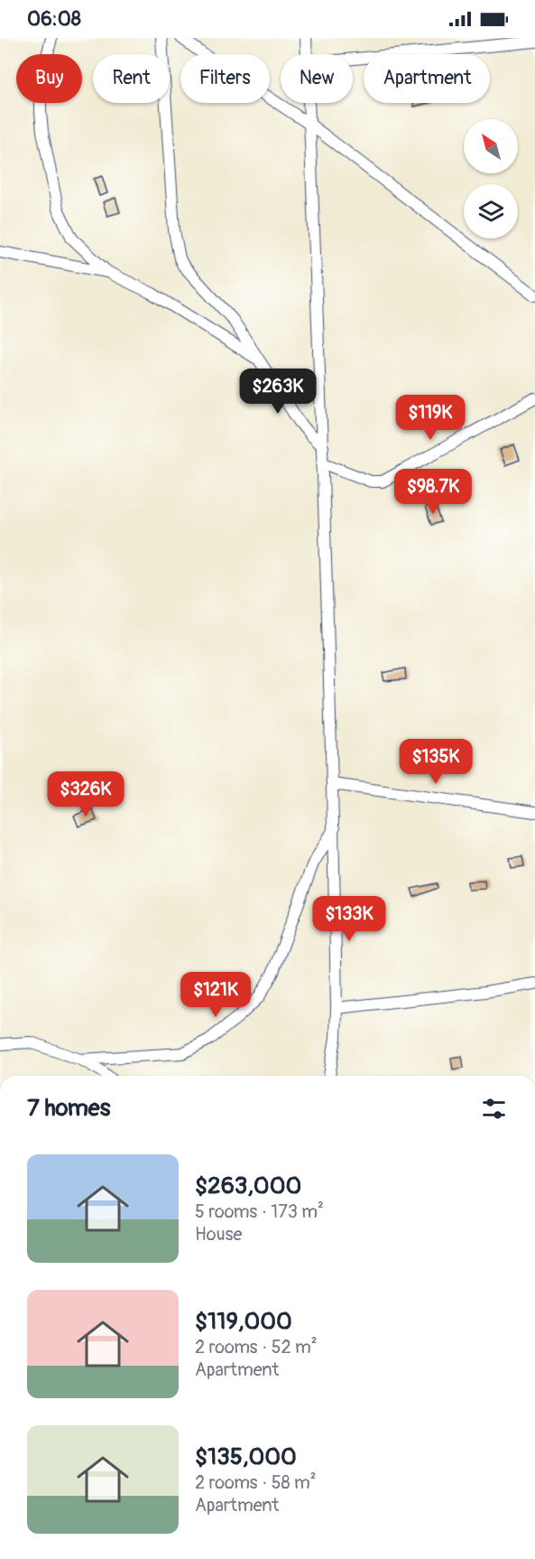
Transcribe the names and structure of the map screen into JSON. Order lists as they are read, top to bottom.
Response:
{
  "north": "top left",
  "page": {
    "status": "06:08",
    "chip": [
      "Buy",
      "Rent",
      "Filters",
      "New",
      "Apartment"
    ],
    "price": [
      "$263K",
      "$119K",
      "$98.7K",
      "$135K",
      "$326K",
      "$133K",
      "$121K"
    ],
    "heading": "7 homes",
    "list": [
      {
        "name": "$263,000",
        "note": "5 rooms · 173 m² · House"
      },
      {
        "name": "$119,000",
        "note": "2 rooms · 52 m² · Apartment"
      },
      {
        "name": "$135,000",
        "note": "2 rooms · 58 m² · Apartment"
      }
    ]
  }
}
